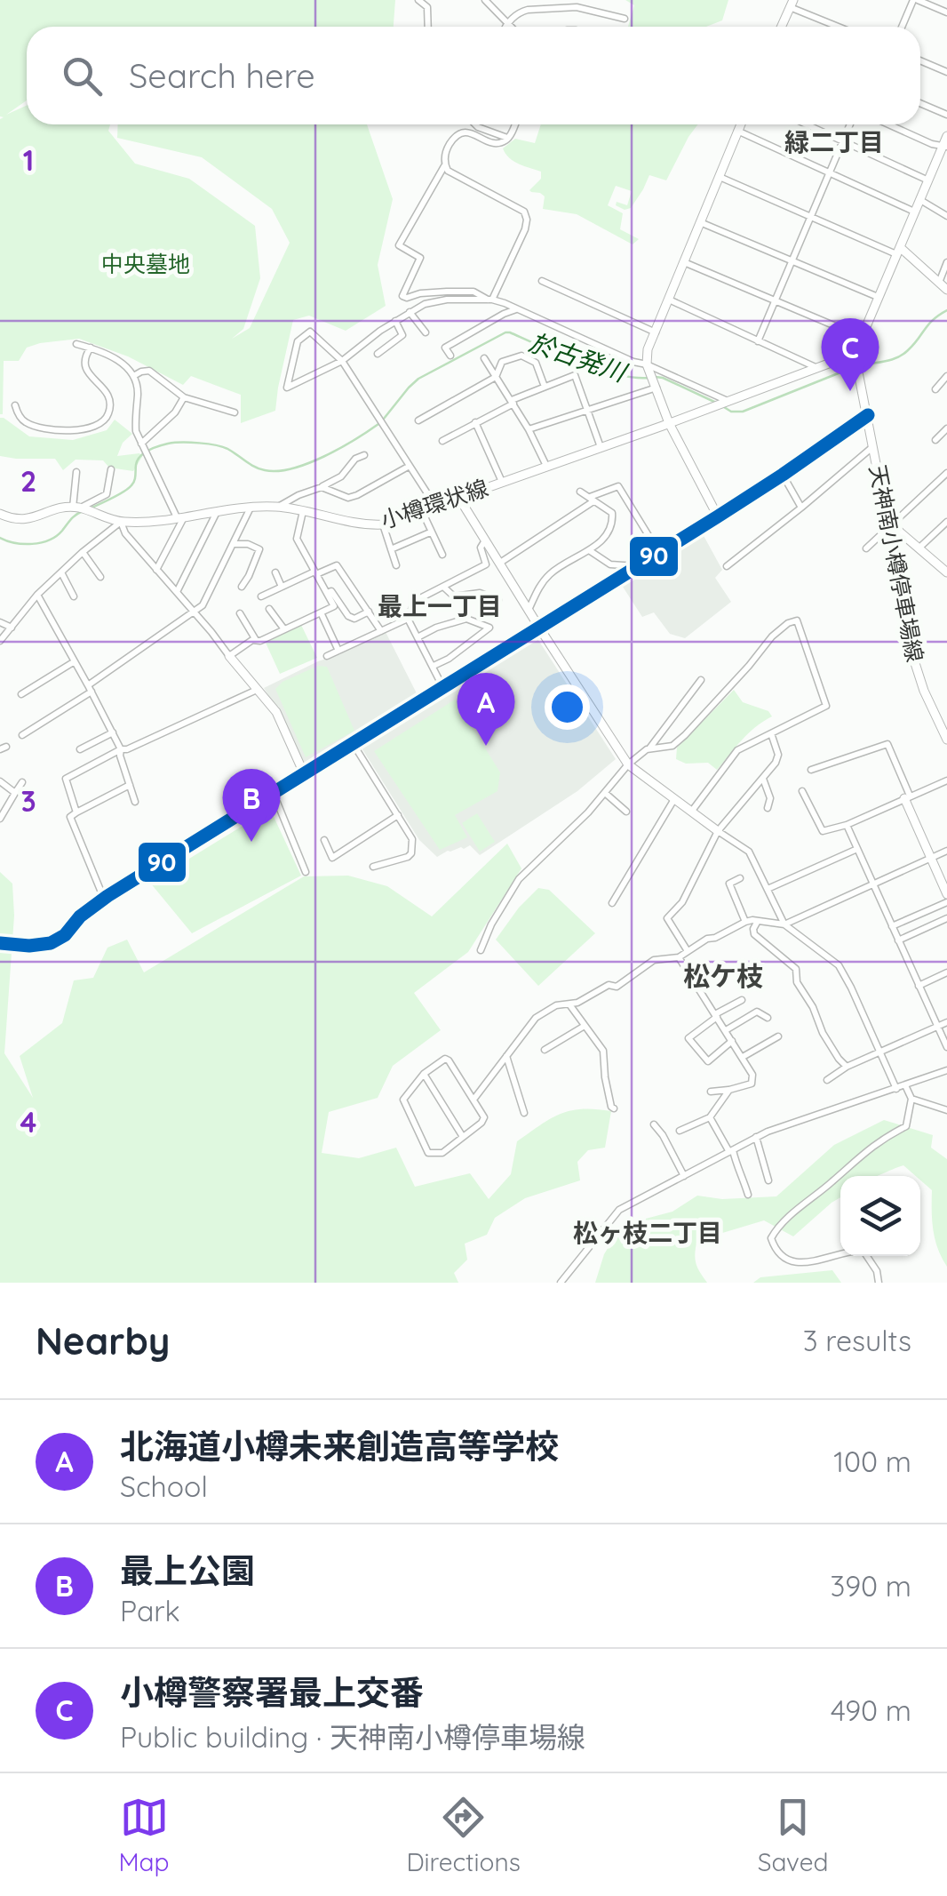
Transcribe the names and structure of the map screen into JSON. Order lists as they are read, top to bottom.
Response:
{
  "streets": {
    "street": ["小樽環状線", "天神南小樽停車場線"]
  },
  "crossings": [
    ["小樽環状線", "天神南小樽停車場線"]
  ],
  "districts": [
    "緑二丁目",
    "最上一丁目",
    "松ケ枝",
    "松ヶ枝二丁目"
  ],
  "water": ["於古発川"],
  "parks": ["中央墓地"],
  "lines": ["transit line 90"],
  "page": {
    "search": "Search here",
    "pins": ["C", "A", "B"],
    "heading": ["Nearby", "3 results"],
    "list": [
      {
        "mark": "A",
        "name": "北海道小樽未来創造高等学校",
        "note": "School",
        "value": "100 m"
      },
      {
        "mark": "B",
        "name": "最上公園",
        "note": "Park",
        "value": "390 m"
      },
      {
        "mark": "C",
        "name": "小樽警察署最上交番",
        "note": "Public building · 天神南小樽停車場線",
        "value": "490 m"
      }
    ],
    "nav": ["Map", "Directions", "Saved"]
  },
  "grid": {
    "rows": [
      "1",
      "2",
      "3",
      "4"
    ]
  }
}
